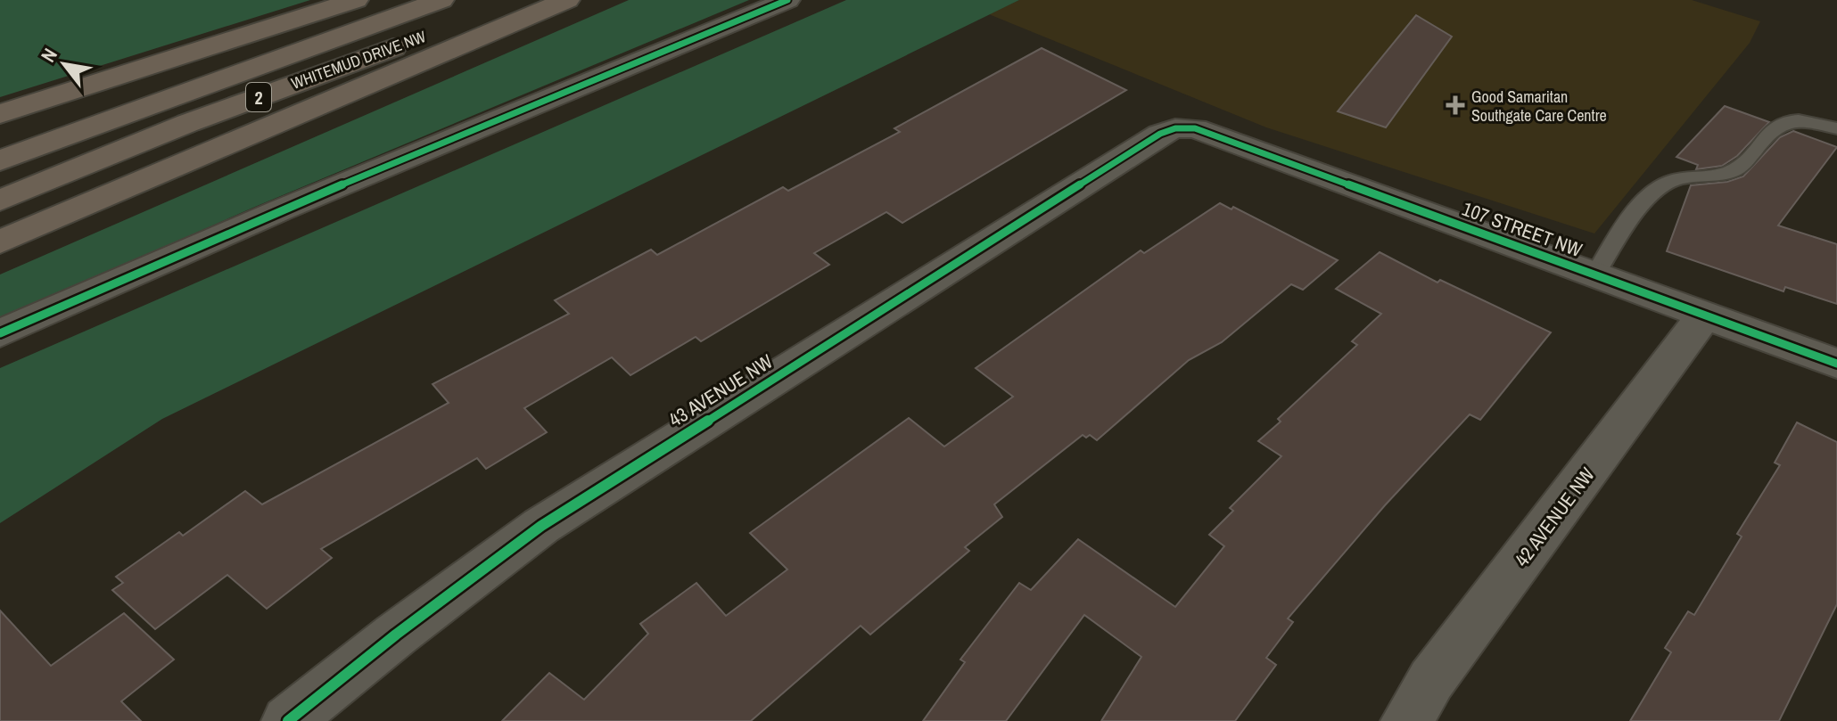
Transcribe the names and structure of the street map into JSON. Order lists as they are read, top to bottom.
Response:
{
  "streets": {
    "highway": ["WHITEMUD DRIVE NW", "2"],
    "street": ["107 STREET NW", "43 AVENUE NW", "42 AVENUE NW"]
  },
  "crossings": [
    ["107 STREET NW", "43 AVENUE NW"],
    ["107 STREET NW", "42 AVENUE NW"]
  ],
  "places": {
    "health": ["Good Samaritan Southgate Care Centre"]
  },
  "north": "top left"
}
